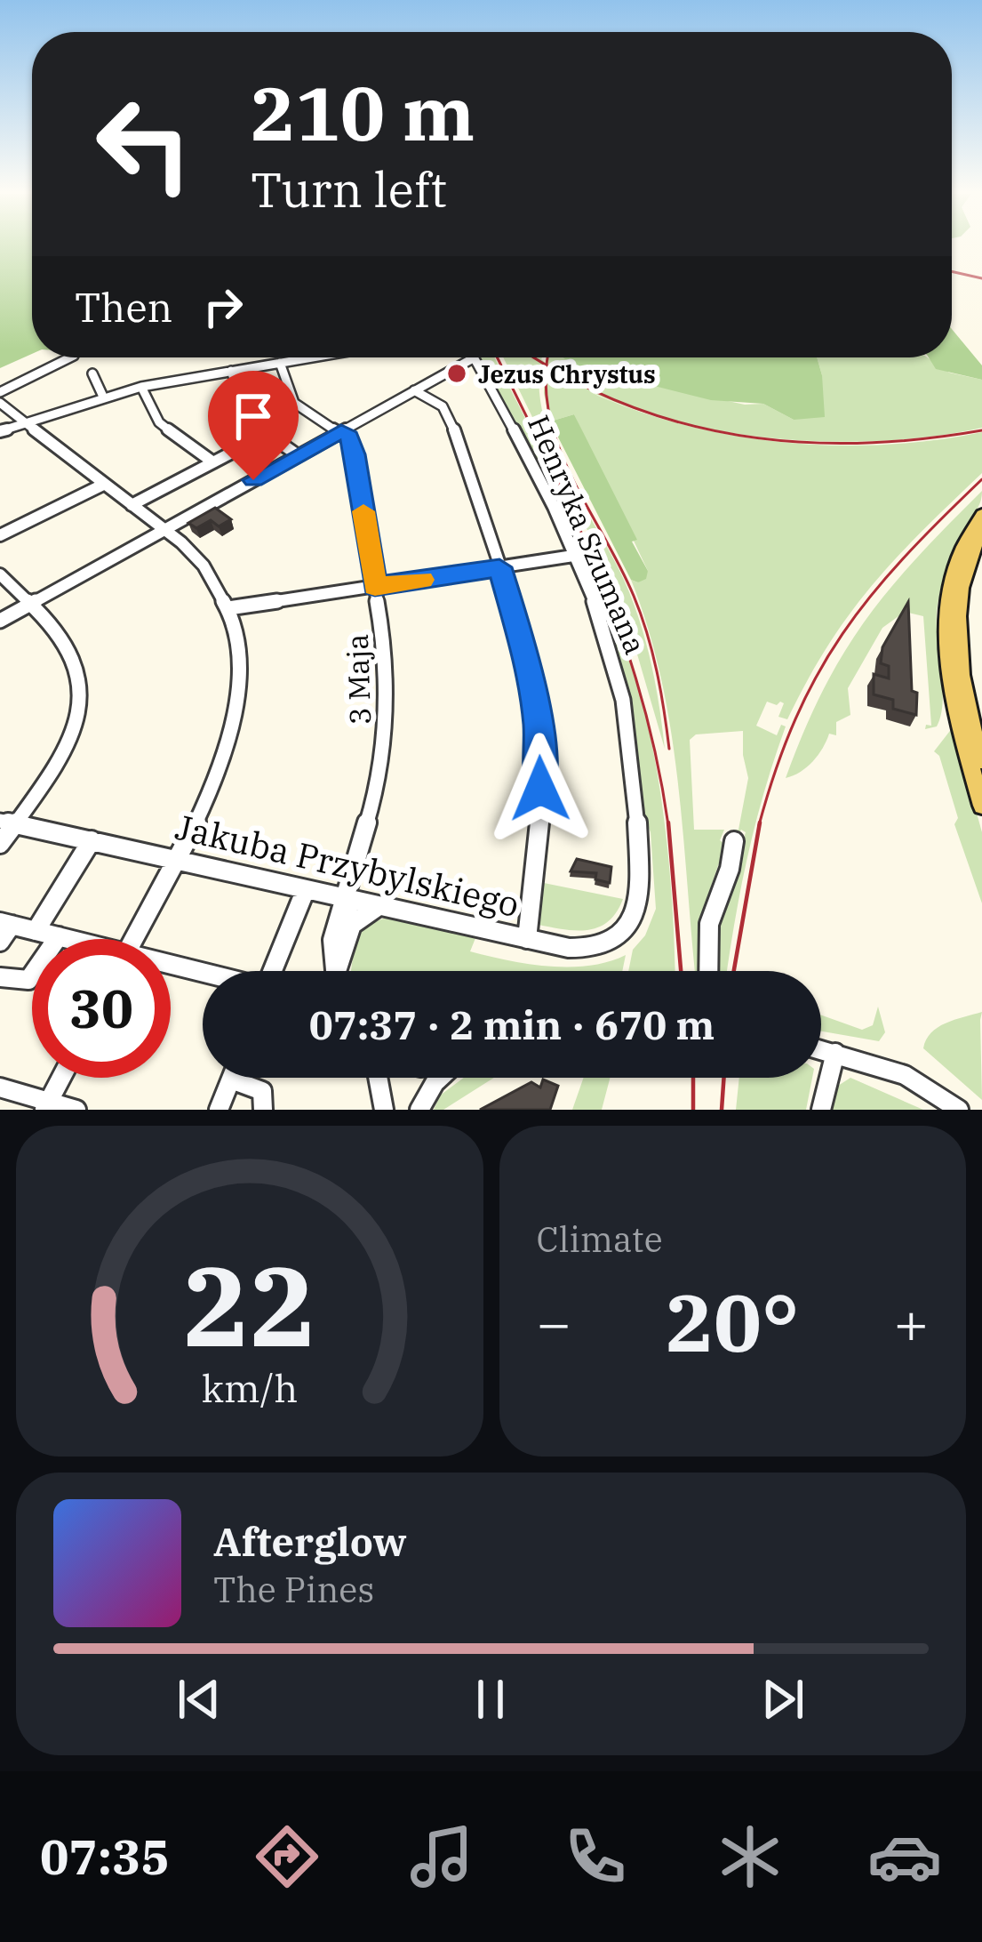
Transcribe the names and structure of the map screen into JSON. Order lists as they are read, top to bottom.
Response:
{
  "streets": {
    "street": ["Henryka Szumana", "3 Maja", "Jakuba Przybylskiego"]
  },
  "crossings": [
    ["Henryka Szumana", "Jakuba Przybylskiego"],
    ["3 Maja", "Jakuba Przybylskiego"]
  ],
  "places": ["Jezus Chrystus"],
  "page": {
    "turn": ["210 m", "Turn left"],
    "then": "Then",
    "limit": "30",
    "trip": "07:37 · 2 min · 670 m",
    "tile": "Climate",
    "heat": ["−", "20°", "+"],
    "song": ["Afterglow", "The Pines"],
    "tabs": "07:35",
    "gauge": ["22", "km/h"]
  }
}
